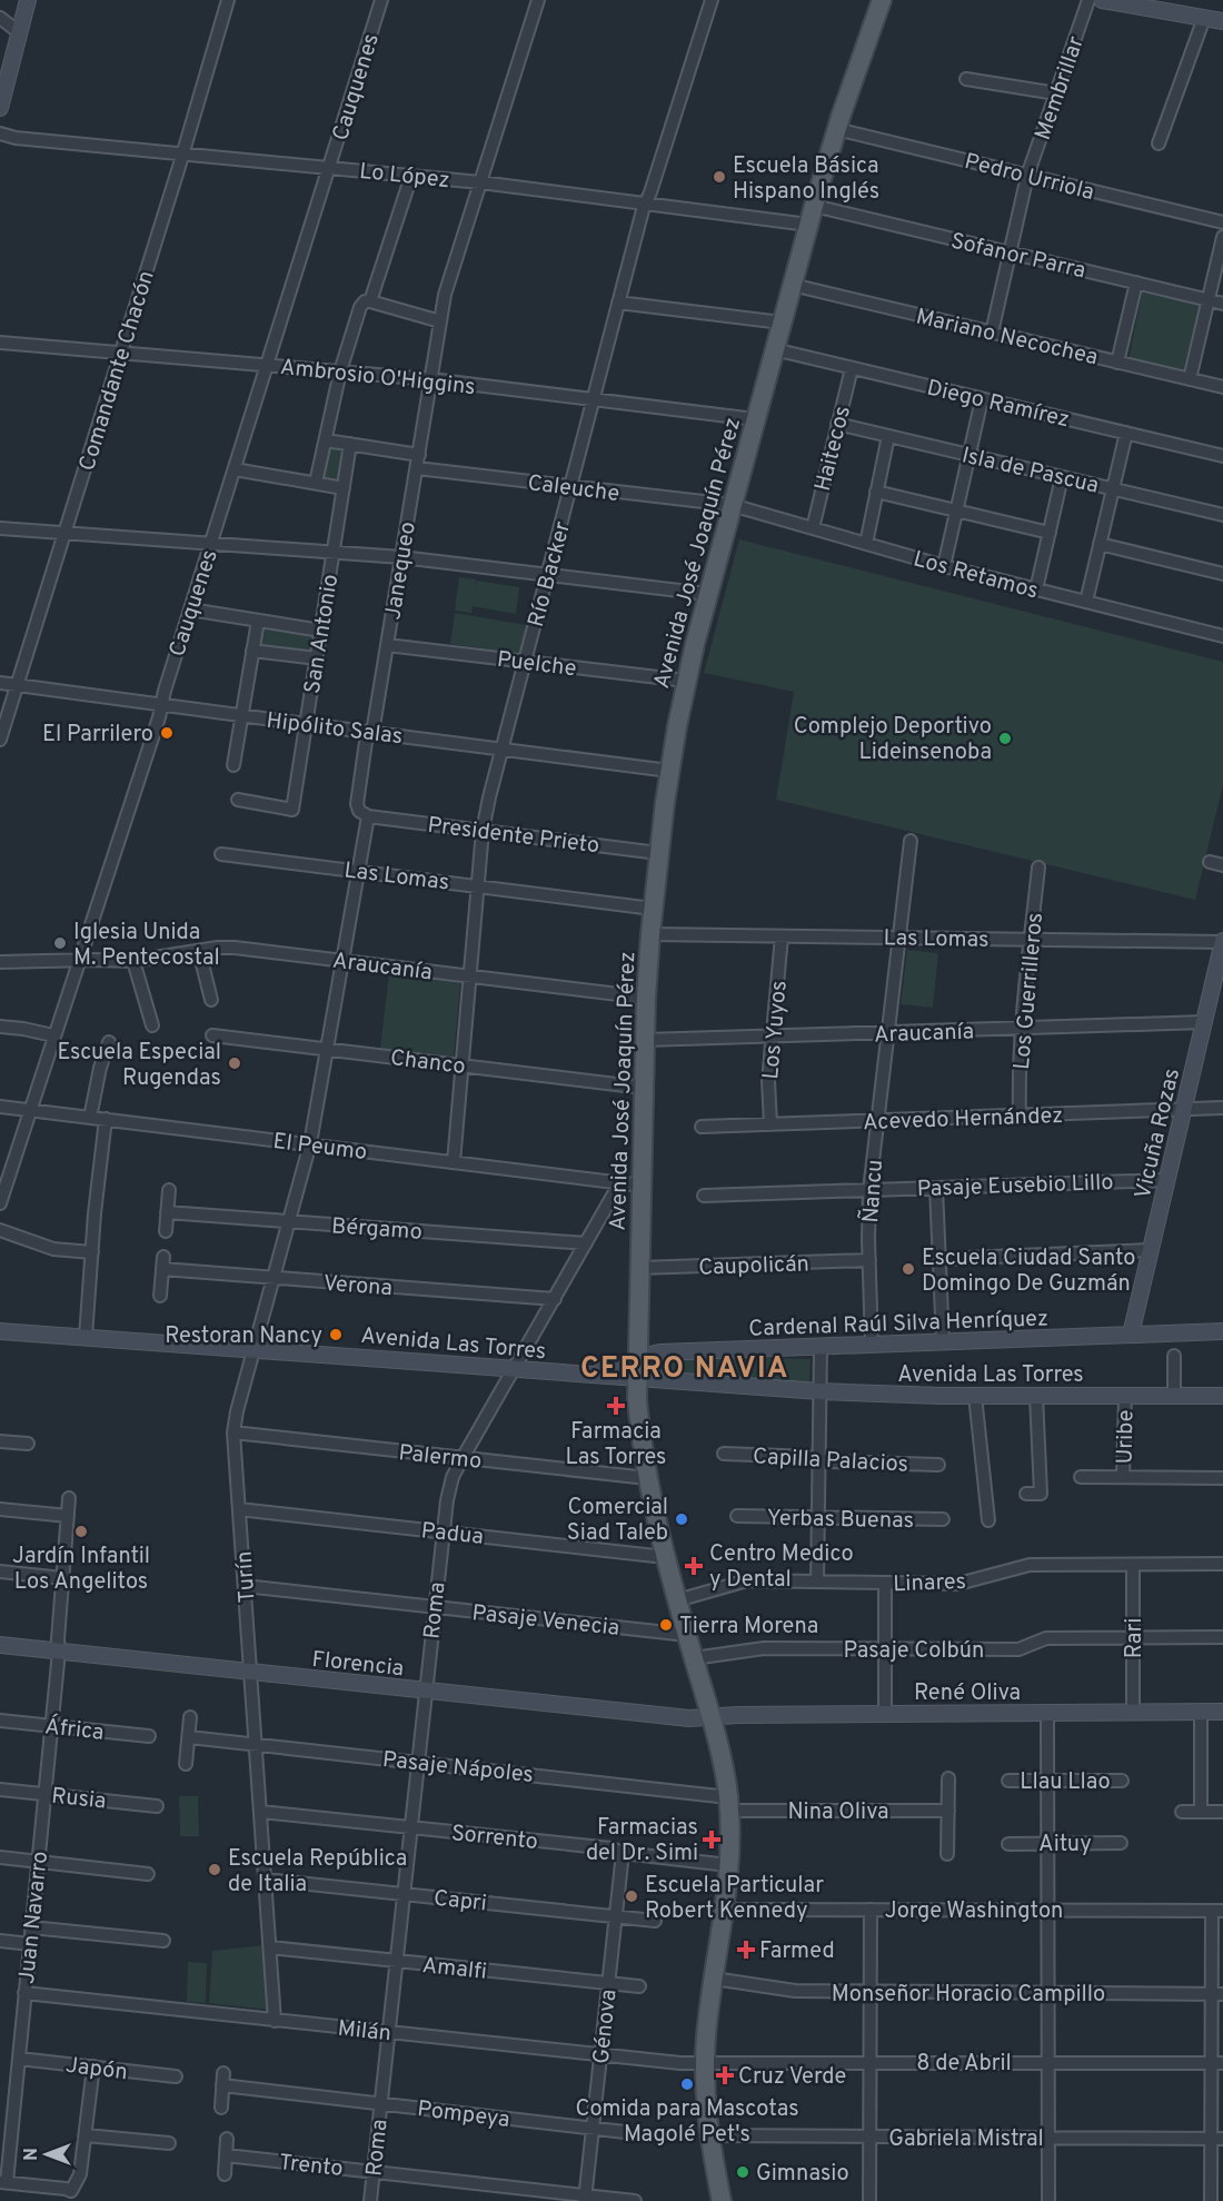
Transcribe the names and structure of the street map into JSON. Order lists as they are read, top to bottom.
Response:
{
  "streets": {
    "main road": [
      "Avenida José Joaquín Pérez",
      "Vicuña Rozas",
      "Cardenal Raúl Silva Henríquez",
      "Avenida Las Torres",
      "Florencia",
      "René Oliva"
    ],
    "street": [
      "Cauquenes",
      "Membrillar",
      "Lo López",
      "Pedro Urriola",
      "Sofanor Parra",
      "Mariano Necochea",
      "Comandante Chacón",
      "Ambrosio O'Higgins",
      "Diego Ramírez",
      "Haitecos",
      "Isla de Pascua",
      "Caleuche",
      "Janequeo",
      "Río Backer",
      "Los Retamos",
      "San Antonio",
      "Puelche",
      "Hipólito Salas",
      "Presidente Prieto",
      "Las Lomas",
      "Araucanía",
      "Los Guerrilleros",
      "Los Yuyos",
      "Chanco",
      "Acevedo Hernández",
      "El Peumo",
      "Pasaje Eusebio Lillo",
      "Ñancu",
      "Bérgamo",
      "Caupolicán",
      "Verona",
      "Uribe",
      "Palermo",
      "Capilla Palacios",
      "Yerbas Buenas",
      "Padua",
      "Turín",
      "Linares",
      "Roma",
      "Pasaje Venecia",
      "Rari",
      "Pasaje Colbún",
      "África",
      "Pasaje Nápoles",
      "Llau Llao",
      "Rusia",
      "Nina Oliva",
      "Sorrento",
      "Aituy",
      "Capri",
      "Jorge Washington",
      "Juan Navarro",
      "Amalfi",
      "Monseñor Horacio Campillo",
      "Génova",
      "Milán",
      "8 de Abril",
      "Japón",
      "Pompeya",
      "Gabriela Mistral",
      "Trento"
    ]
  },
  "crossings": [
    ["Cauquenes", "Lo López"],
    ["Cauquenes", "Ambrosio O'Higgins"],
    ["Cauquenes", "Hipólito Salas"],
    ["Cauquenes", "Araucanía"],
    ["Cauquenes", "El Peumo"],
    ["Membrillar", "Pedro Urriola"],
    ["Membrillar", "Sofanor Parra"],
    ["Membrillar", "Mariano Necochea"],
    ["Lo López", "Comandante Chacón"],
    ["Lo López", "Avenida José Joaquín Pérez"],
    ["Lo López", "Janequeo"],
    ["Lo López", "Río Backer"],
    ["Pedro Urriola", "Avenida José Joaquín Pérez"],
    ["Sofanor Parra", "Avenida José Joaquín Pérez"],
    ["Mariano Necochea", "Avenida José Joaquín Pérez"],
    ["Comandante Chacón", "Ambrosio O'Higgins"],
    ["Comandante Chacón", "Hipólito Salas"],
    ["Ambrosio O'Higgins", "Avenida José Joaquín Pérez"],
    ["Ambrosio O'Higgins", "Janequeo"],
    ["Ambrosio O'Higgins", "Río Backer"],
    ["Diego Ramírez", "Haitecos"],
    ["Diego Ramírez", "Avenida José Joaquín Pérez"],
    ["Haitecos", "Isla de Pascua"],
    ["Haitecos", "Los Retamos"],
    ["Caleuche", "Avenida José Joaquín Pérez"],
    ["Caleuche", "Janequeo"],
    ["Caleuche", "Río Backer"],
    ["Caleuche", "Los Retamos"],
    ["Avenida José Joaquín Pérez", "Los Retamos"],
    ["Avenida José Joaquín Pérez", "Puelche"],
    ["Avenida José Joaquín Pérez", "Hipólito Salas"],
    ["Avenida José Joaquín Pérez", "Presidente Prieto"],
    ["Avenida José Joaquín Pérez", "Las Lomas"],
    ["Avenida José Joaquín Pérez", "Araucanía"],
    ["Avenida José Joaquín Pérez", "Chanco"],
    ["Avenida José Joaquín Pérez", "El Peumo"],
    ["Avenida José Joaquín Pérez", "Caupolicán"],
    ["Avenida José Joaquín Pérez", "Cardenal Raúl Silva Henríquez"],
    ["Avenida José Joaquín Pérez", "Avenida Las Torres"],
    ["Avenida José Joaquín Pérez", "Palermo"],
    ["Avenida José Joaquín Pérez", "Padua"],
    ["Avenida José Joaquín Pérez", "Linares"],
    ["Avenida José Joaquín Pérez", "Pasaje Venecia"],
    ["Avenida José Joaquín Pérez", "Pasaje Colbún"],
    ["Avenida José Joaquín Pérez", "Florencia"],
    ["Avenida José Joaquín Pérez", "René Oliva"],
    ["Avenida José Joaquín Pérez", "Pasaje Nápoles"],
    ["Avenida José Joaquín Pérez", "Nina Oliva"],
    ["Avenida José Joaquín Pérez", "Sorrento"],
    ["Avenida José Joaquín Pérez", "Jorge Washington"],
    ["Avenida José Joaquín Pérez", "Monseñor Horacio Campillo"],
    ["Avenida José Joaquín Pérez", "Milán"],
    ["Avenida José Joaquín Pérez", "8 de Abril"],
    ["Avenida José Joaquín Pérez", "Gabriela Mistral"],
    ["Janequeo", "Puelche"],
    ["Janequeo", "Hipólito Salas"],
    ["Janequeo", "Presidente Prieto"],
    ["Janequeo", "Las Lomas"],
    ["Janequeo", "Araucanía"],
    ["Janequeo", "Chanco"],
    ["Janequeo", "El Peumo"],
    ["Janequeo", "Turín"],
    ["Río Backer", "Puelche"],
    ["Río Backer", "Hipólito Salas"],
    ["Río Backer", "Presidente Prieto"],
    ["Río Backer", "Las Lomas"],
    ["Río Backer", "Araucanía"],
    ["Río Backer", "Chanco"],
    ["Río Backer", "El Peumo"],
    ["San Antonio", "Hipólito Salas"],
    ["Las Lomas", "Los Guerrilleros"],
    ["Las Lomas", "Los Yuyos"],
    ["Las Lomas", "Vicuña Rozas"],
    ["Las Lomas", "Ñancu"],
    ["Araucanía", "Los Guerrilleros"],
    ["Araucanía", "Los Yuyos"],
    ["Araucanía", "Vicuña Rozas"],
    ["Araucanía", "Ñancu"],
    ["Los Guerrilleros", "Acevedo Hernández"],
    ["Los Yuyos", "Acevedo Hernández"],
    ["Acevedo Hernández", "Vicuña Rozas"],
    ["Acevedo Hernández", "Ñancu"],
    ["Vicuña Rozas", "Pasaje Eusebio Lillo"],
    ["Vicuña Rozas", "Cardenal Raúl Silva Henríquez"],
    ["El Peumo", "Turín"],
    ["El Peumo", "Roma"],
    ["Pasaje Eusebio Lillo", "Ñancu"],
    ["Ñancu", "Caupolicán"],
    ["Ñancu", "Cardenal Raúl Silva Henríquez"],
    ["Bérgamo", "Turín"],
    ["Bérgamo", "Roma"],
    ["Verona", "Turín"],
    ["Verona", "Roma"],
    ["Cardenal Raúl Silva Henríquez", "Avenida Las Torres"],
    ["Avenida Las Torres", "Uribe"],
    ["Avenida Las Torres", "Turín"],
    ["Avenida Las Torres", "Roma"],
    ["Palermo", "Turín"],
    ["Palermo", "Roma"],
    ["Padua", "Turín"],
    ["Padua", "Roma"],
    ["Turín", "Pasaje Venecia"],
    ["Turín", "Florencia"],
    ["Turín", "Pasaje Nápoles"],
    ["Turín", "Sorrento"],
    ["Turín", "Capri"],
    ["Turín", "Amalfi"],
    ["Turín", "Milán"],
    ["Linares", "Rari"],
    ["Roma", "Pasaje Venecia"],
    ["Roma", "Florencia"],
    ["Roma", "Pasaje Nápoles"],
    ["Roma", "Sorrento"],
    ["Roma", "Capri"],
    ["Roma", "Amalfi"],
    ["Roma", "Milán"],
    ["Roma", "Pompeya"],
    ["Roma", "Trento"],
    ["Rari", "Pasaje Colbún"],
    ["Rari", "René Oliva"],
    ["Florencia", "René Oliva"],
    ["Florencia", "Juan Navarro"],
    ["África", "Juan Navarro"],
    ["Pasaje Nápoles", "Nina Oliva"],
    ["Rusia", "Juan Navarro"],
    ["Sorrento", "Génova"],
    ["Capri", "Génova"],
    ["Juan Navarro", "Milán"],
    ["Juan Navarro", "Japón"],
    ["Amalfi", "Génova"],
    ["Génova", "Milán"],
    ["Génova", "Pompeya"],
    ["Génova", "Trento"],
    ["Milán", "8 de Abril"]
  ],
  "districts": ["CERRO NAVIA"],
  "places": {
    "other": [
      "Escuela Básica Hispano Inglés",
      "El Parrilero",
      "Complejo Deportivo Lideinsenoba",
      "Iglesia Unida M. Pentecostal",
      "Escuela Especial Rugendas",
      "Escuela Ciudad Santo Domingo De Guzmán",
      "Restoran Nancy",
      "Comercial Siad Taleb",
      "Jardín Infantil Los Angelitos",
      "Tierra Morena",
      "Escuela República de Italia",
      "Escuela Particular Robert Kennedy",
      "Comida para Mascotas Magolé Pet's",
      "Gimnasio"
    ],
    "health": [
      "Farmacia Las Torres",
      "Centro Medico y Dental",
      "Farmacias del Dr. Simi",
      "Farmed",
      "Cruz Verde"
    ]
  },
  "north": "left"
}
